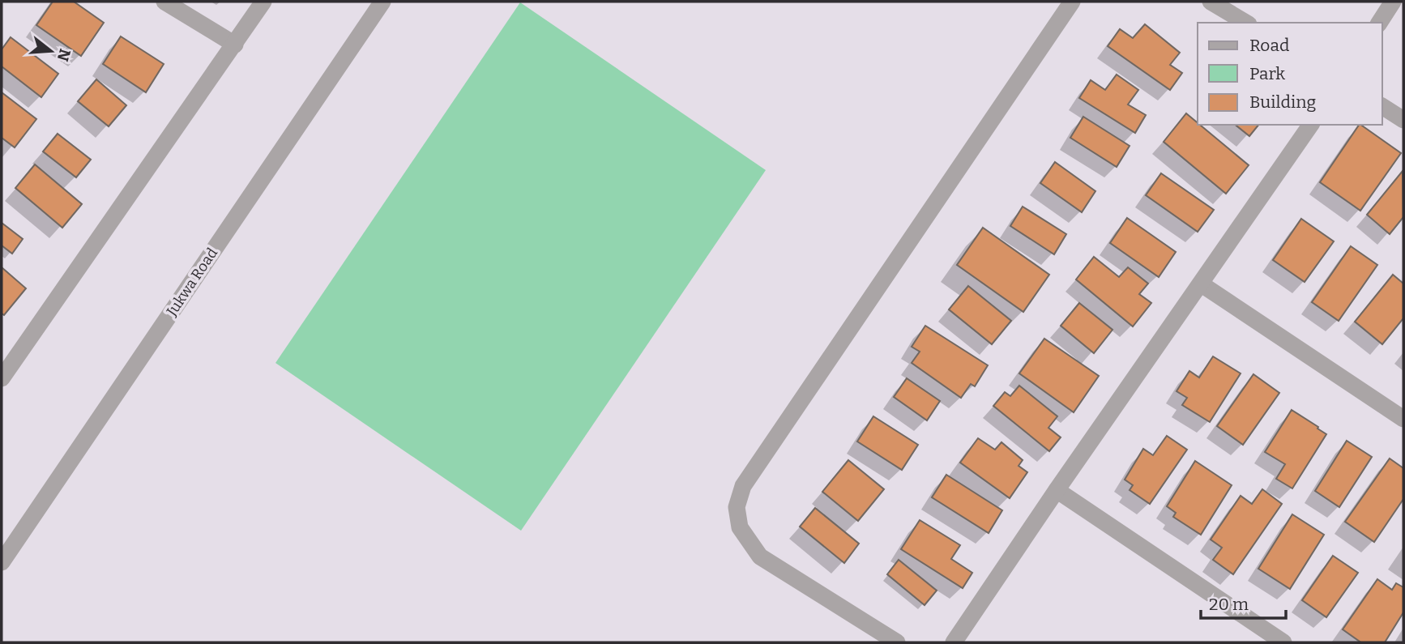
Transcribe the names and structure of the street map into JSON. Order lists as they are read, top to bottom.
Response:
{
  "streets": {
    "street": ["Jukwa Road"]
  },
  "legend": ["Road", "Park", "Building"],
  "scale_bar": "20 m",
  "north": "right"
}
